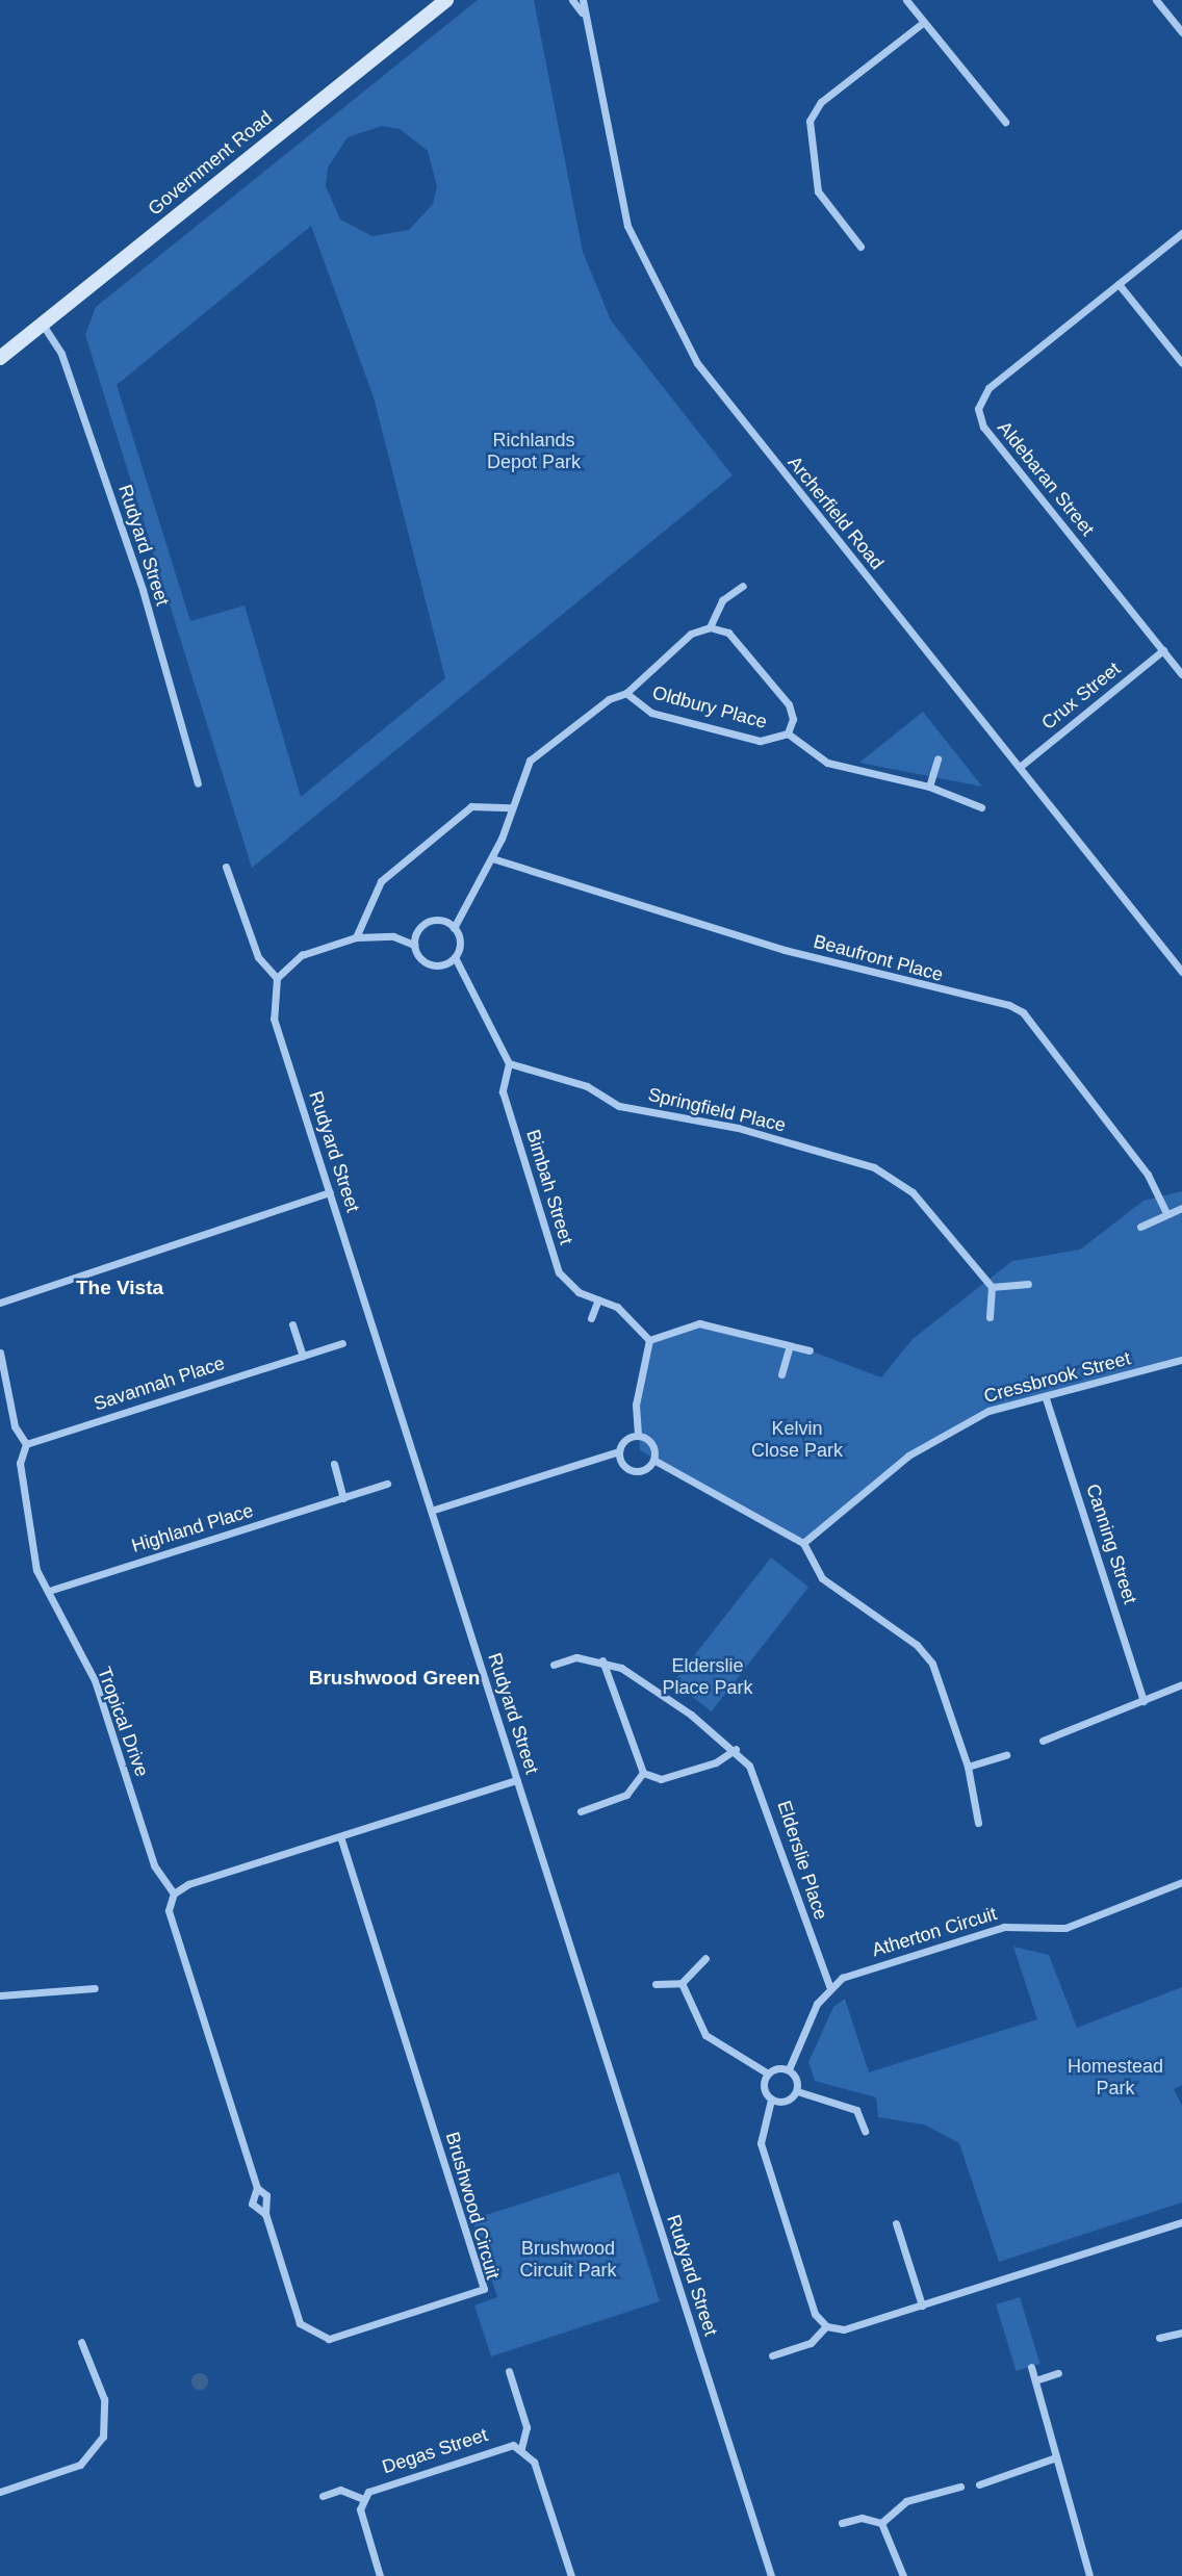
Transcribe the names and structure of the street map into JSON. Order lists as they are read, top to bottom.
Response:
{
  "streets": {
    "street": [
      "Government Road",
      "Aldebaran Street",
      "Archerfield Road",
      "Rudyard Street",
      "Crux Street",
      "Oldbury Place",
      "Beaufront Place",
      "Springfield Place",
      "Bimbah Street",
      "Cressbrook Street",
      "Savannah Place",
      "Highland Place",
      "Canning Street",
      "Tropical Drive",
      "Elderslie Place",
      "Atherton Circuit",
      "Brushwood Circuit",
      "Degas Street"
    ]
  },
  "crossings": [
    ["Government Road", "Rudyard Street"],
    ["Aldebaran Street", "Crux Street"],
    ["Archerfield Road", "Crux Street"],
    ["Oldbury Place", "Beaufront Place"],
    ["Springfield Place", "Bimbah Street"],
    ["Cressbrook Street", "Canning Street"],
    ["Savannah Place", "Tropical Drive"],
    ["Highland Place", "Tropical Drive"],
    ["Tropical Drive", "Brushwood Circuit"],
    ["Elderslie Place", "Atherton Circuit"]
  ],
  "districts": ["The Vista", "Brushwood Green"],
  "parks": [
    "Richlands Depot Park",
    "Kelvin Close Park",
    "Elderslie Place Park",
    "Homestead Park",
    "Brushwood Circuit Park"
  ]
}
